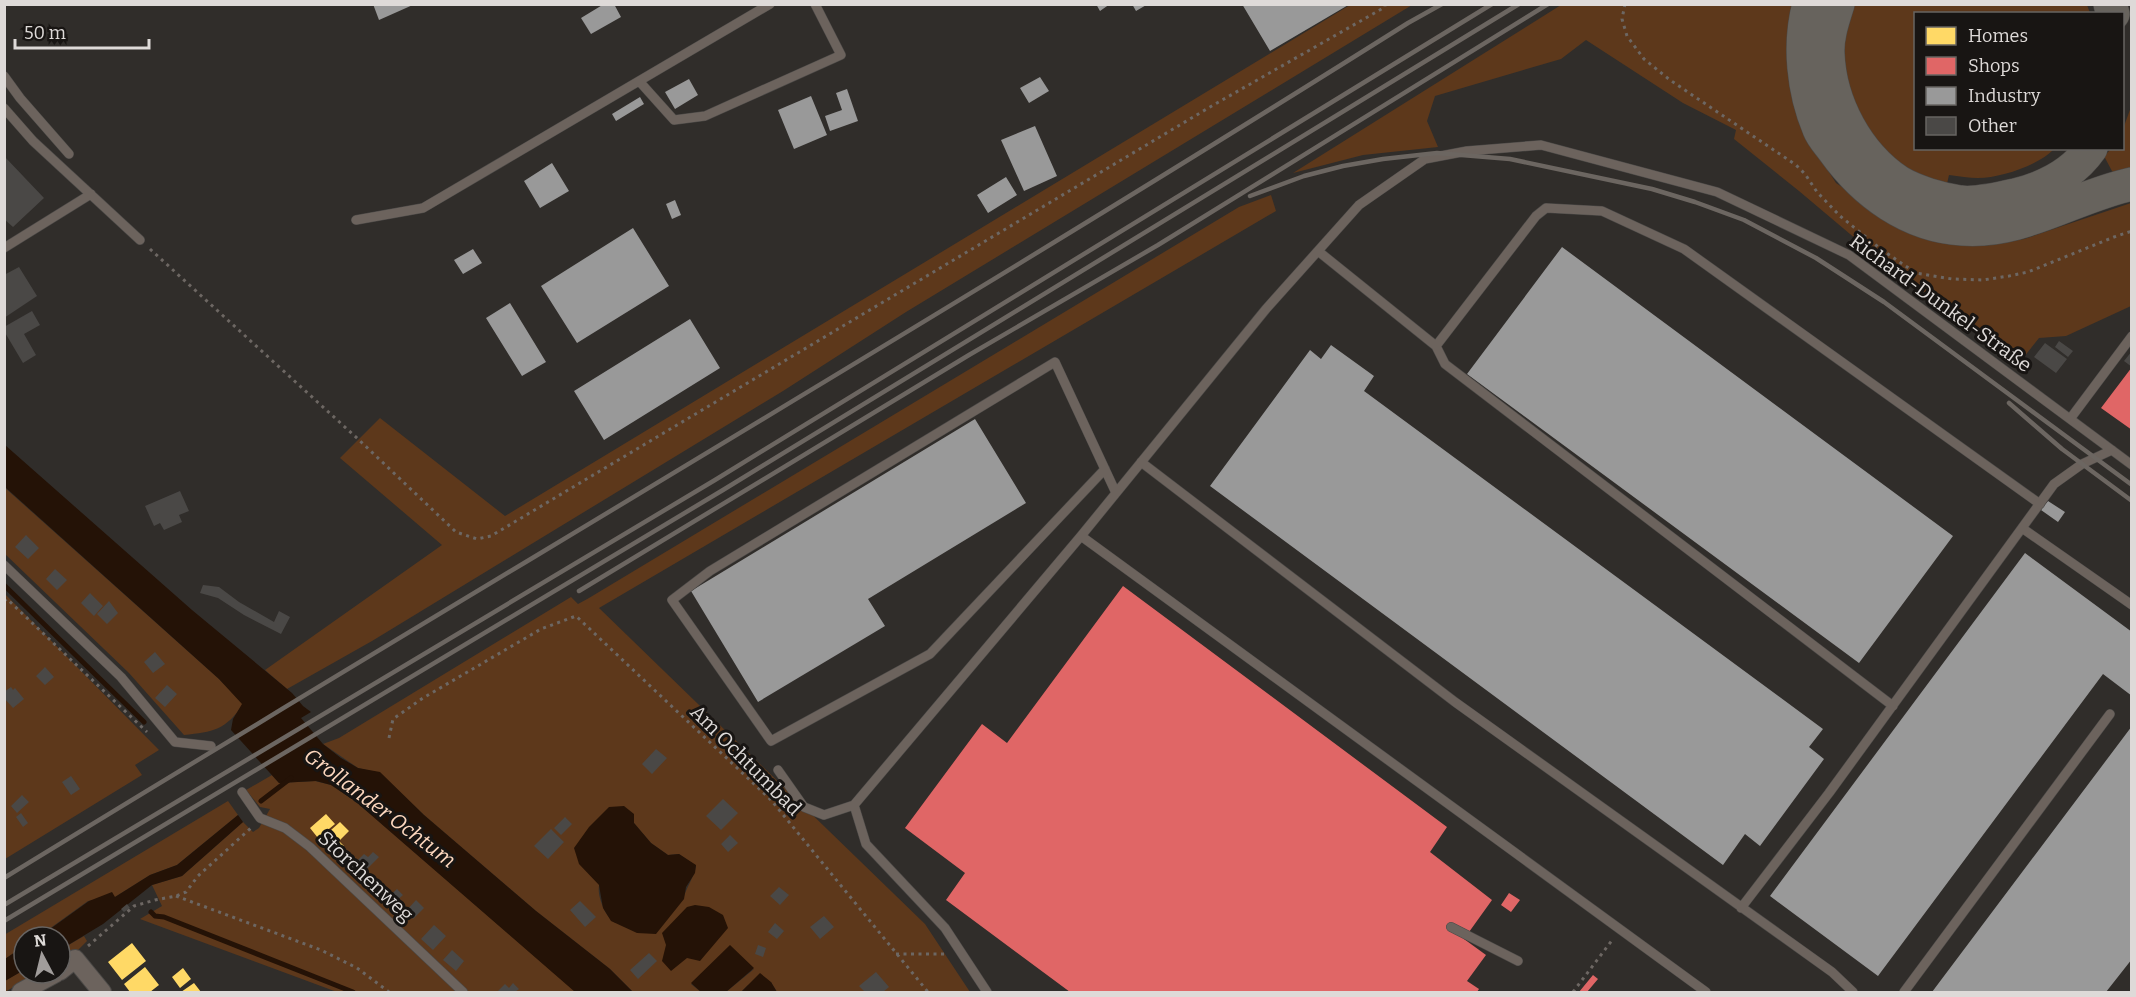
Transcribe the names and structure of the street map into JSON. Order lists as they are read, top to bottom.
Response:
{
  "streets": {
    "lane": ["Richard-Dunkel-Straße", "Storchenweg"],
    "path": ["Am Ochtumbad"]
  },
  "water": ["Grollander Ochtum"],
  "legend": [
    "Homes",
    "Shops",
    "Industry",
    "Other"
  ],
  "scale_bar": "50 m",
  "north": "top"
}
